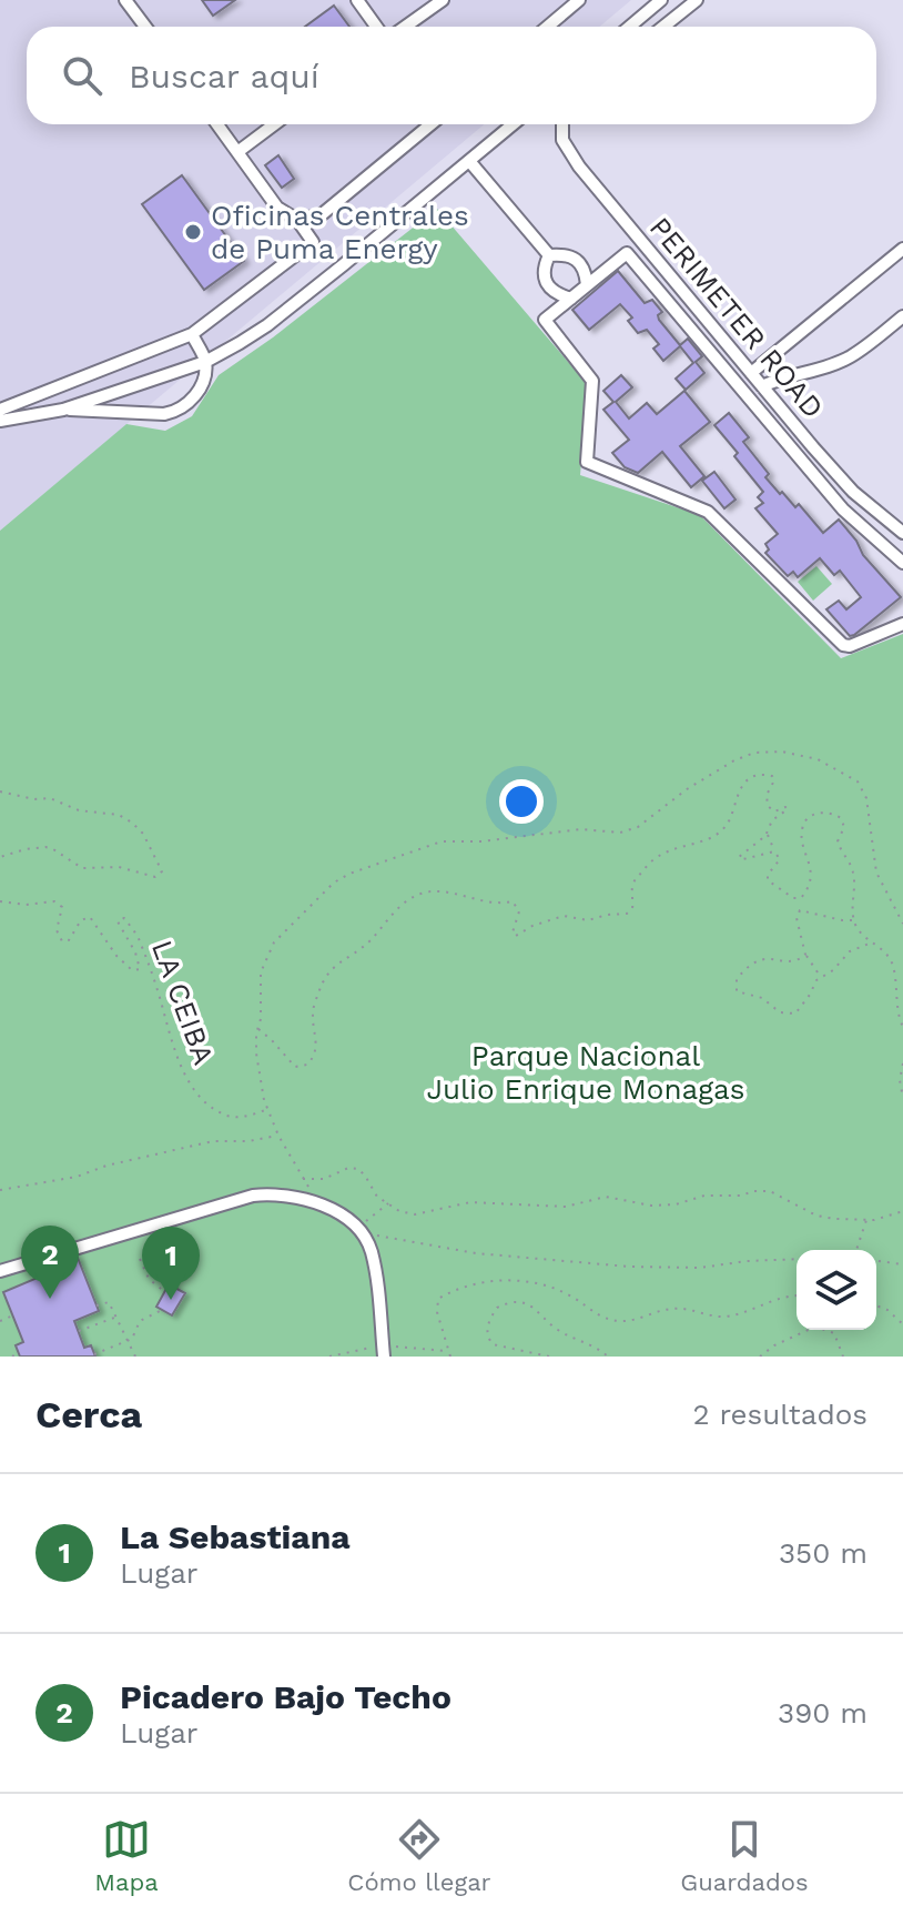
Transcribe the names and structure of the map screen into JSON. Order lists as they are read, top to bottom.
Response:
{
  "streets": {
    "street": ["PERIMETER ROAD"],
    "path": ["LA CEIBA"]
  },
  "parks": ["Parque Nacional Julio Enrique Monagas"],
  "places": ["Oficinas Centrales de Puma Energy"],
  "page": {
    "search": "Buscar aquí",
    "pins": ["2", "1"],
    "heading": ["Cerca", "2 resultados"],
    "list": [
      {
        "mark": "1",
        "name": "La Sebastiana",
        "note": "Lugar",
        "value": "350 m"
      },
      {
        "mark": "2",
        "name": "Picadero Bajo Techo",
        "note": "Lugar",
        "value": "390 m"
      }
    ],
    "nav": ["Mapa", "Cómo llegar", "Guardados"]
  }
}
